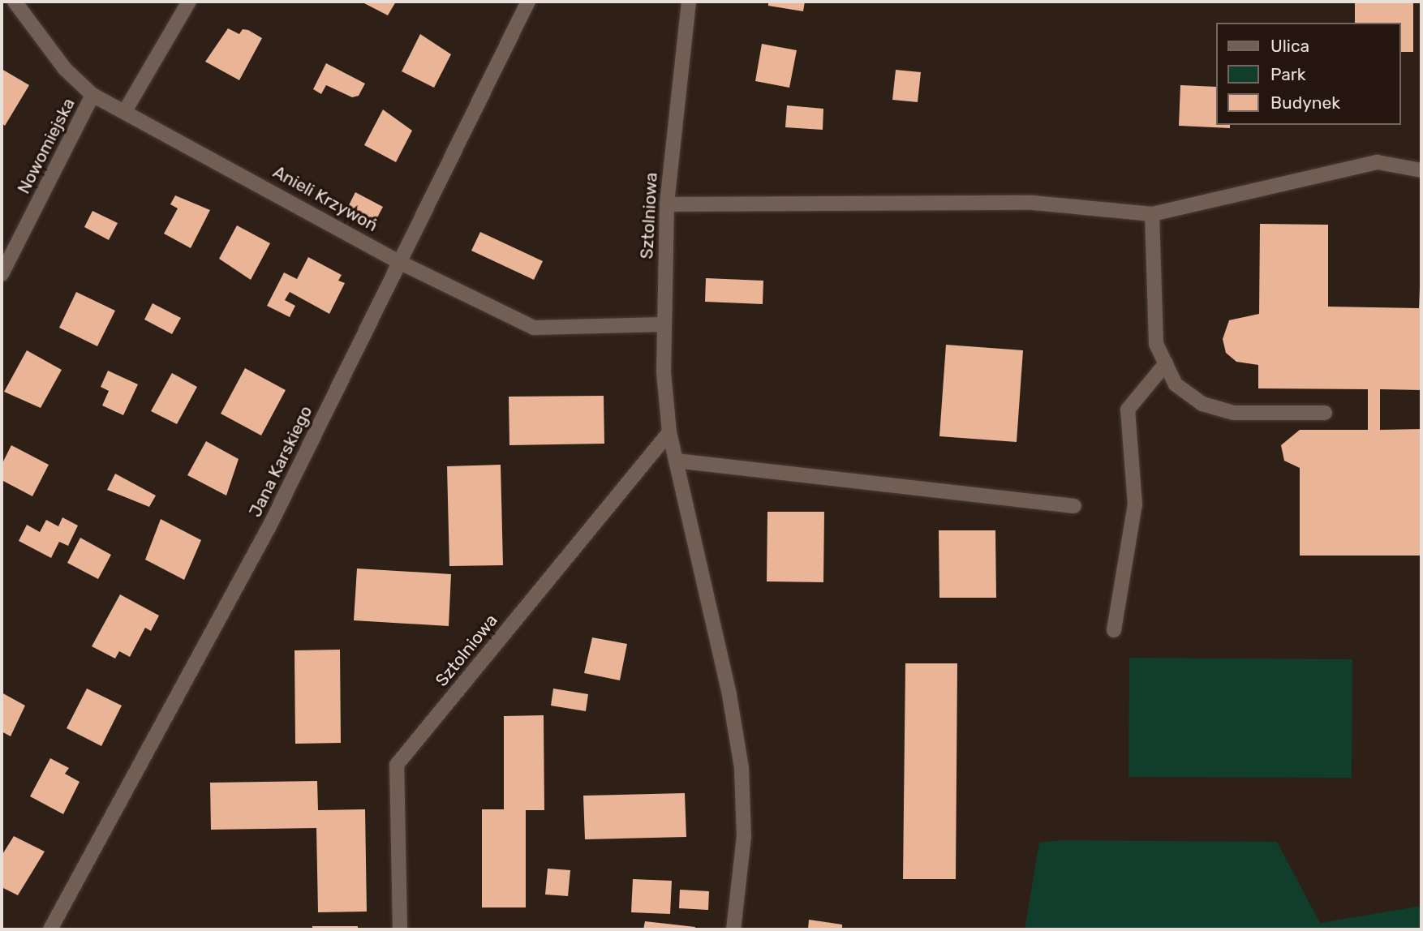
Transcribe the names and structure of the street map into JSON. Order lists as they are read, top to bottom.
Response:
{
  "streets": {
    "street": [
      "Nowomiejska",
      "Anieli Krzywoń",
      "Sztolniowa",
      "Jana Karskiego"
    ]
  },
  "crossings": [
    ["Nowomiejska", "Anieli Krzywoń"],
    ["Anieli Krzywoń", "Sztolniowa"],
    ["Anieli Krzywoń", "Jana Karskiego"]
  ],
  "legend": ["Ulica", "Park", "Budynek"]
}
